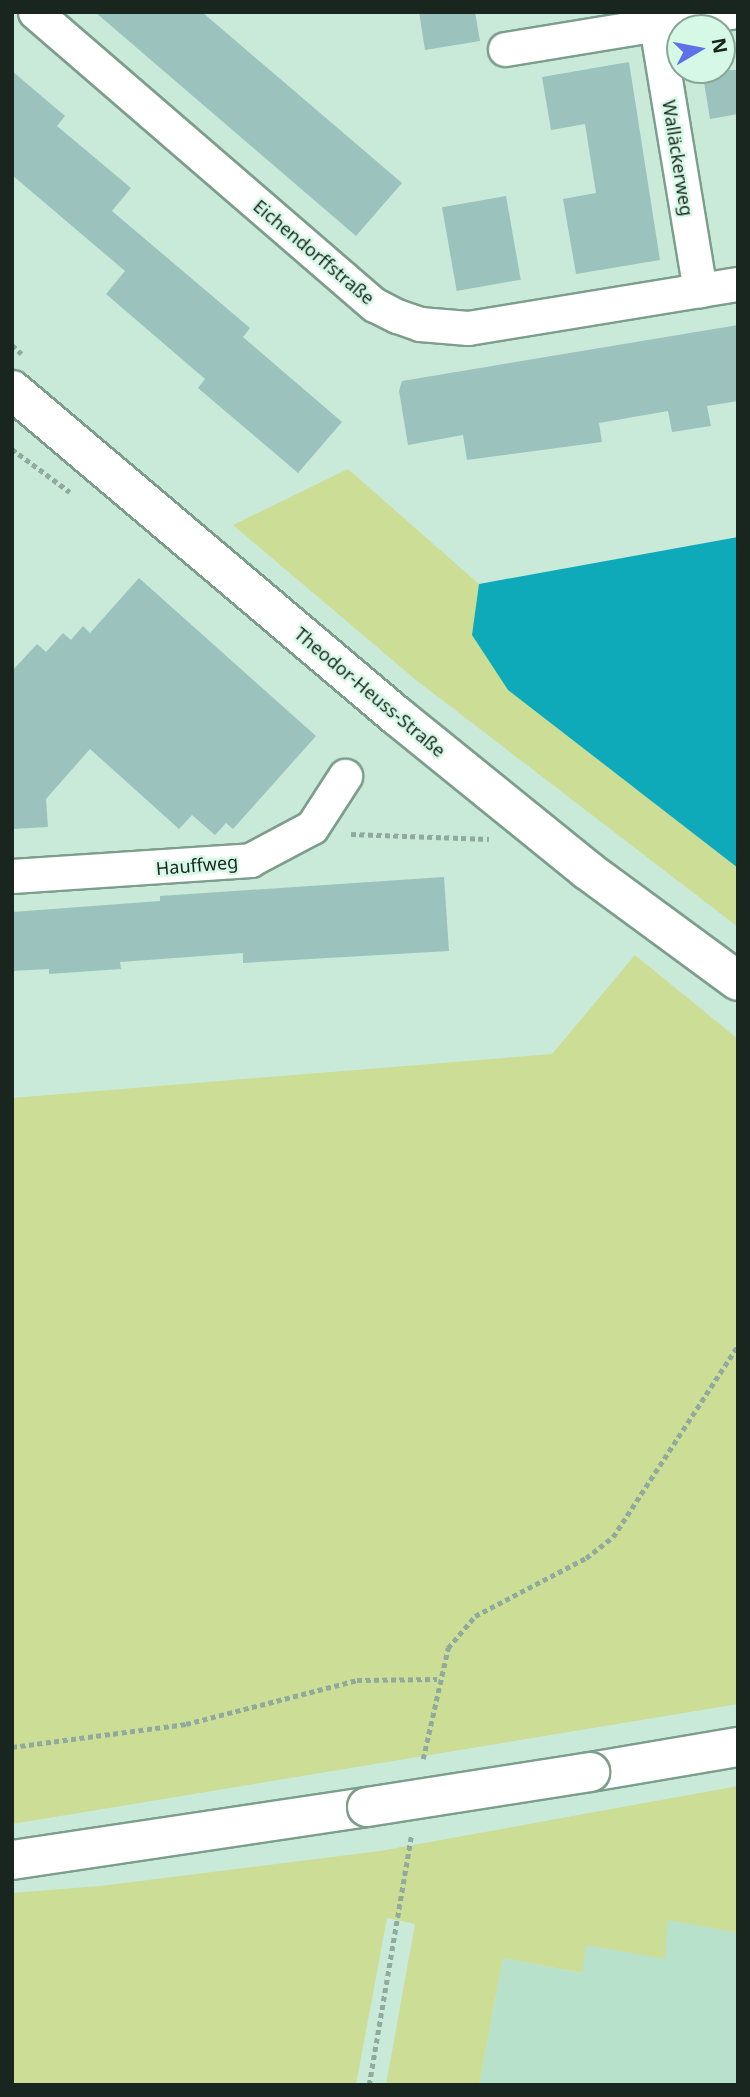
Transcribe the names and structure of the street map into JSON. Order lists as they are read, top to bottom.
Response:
{
  "streets": {
    "street": [
      "Walläckerweg",
      "Eichendorffstraße",
      "Theodor-Heuss-Straße",
      "Hauffweg"
    ]
  },
  "crossings": [
    ["Walläckerweg", "Eichendorffstraße"]
  ],
  "north": "right"
}
